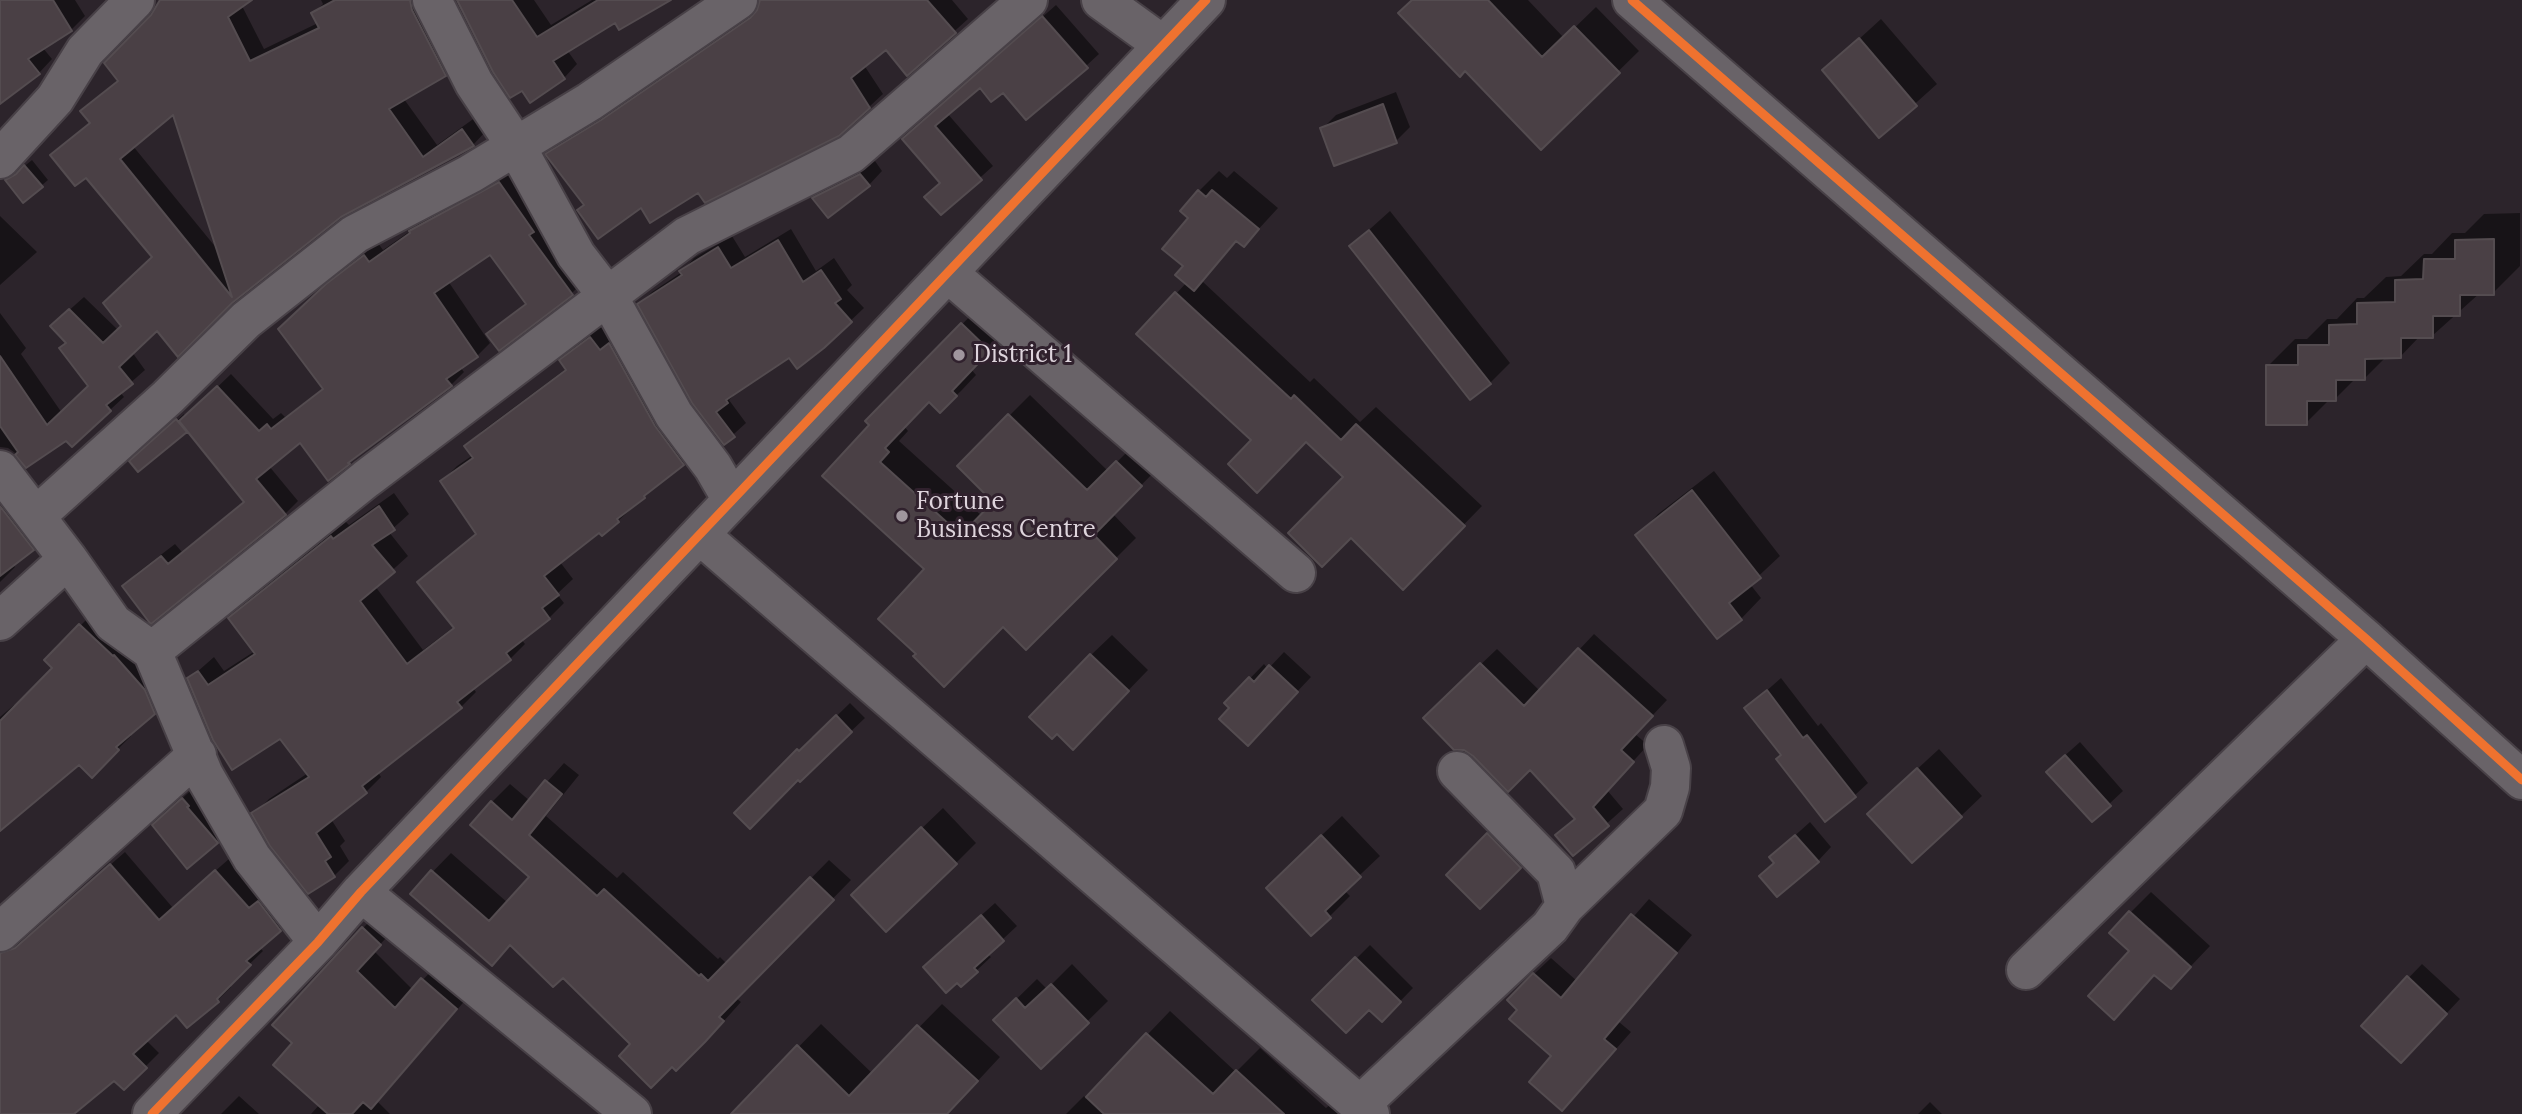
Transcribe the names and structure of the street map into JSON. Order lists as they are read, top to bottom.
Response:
{
  "places": ["District 1", "Fortune Business Centre"]
}
